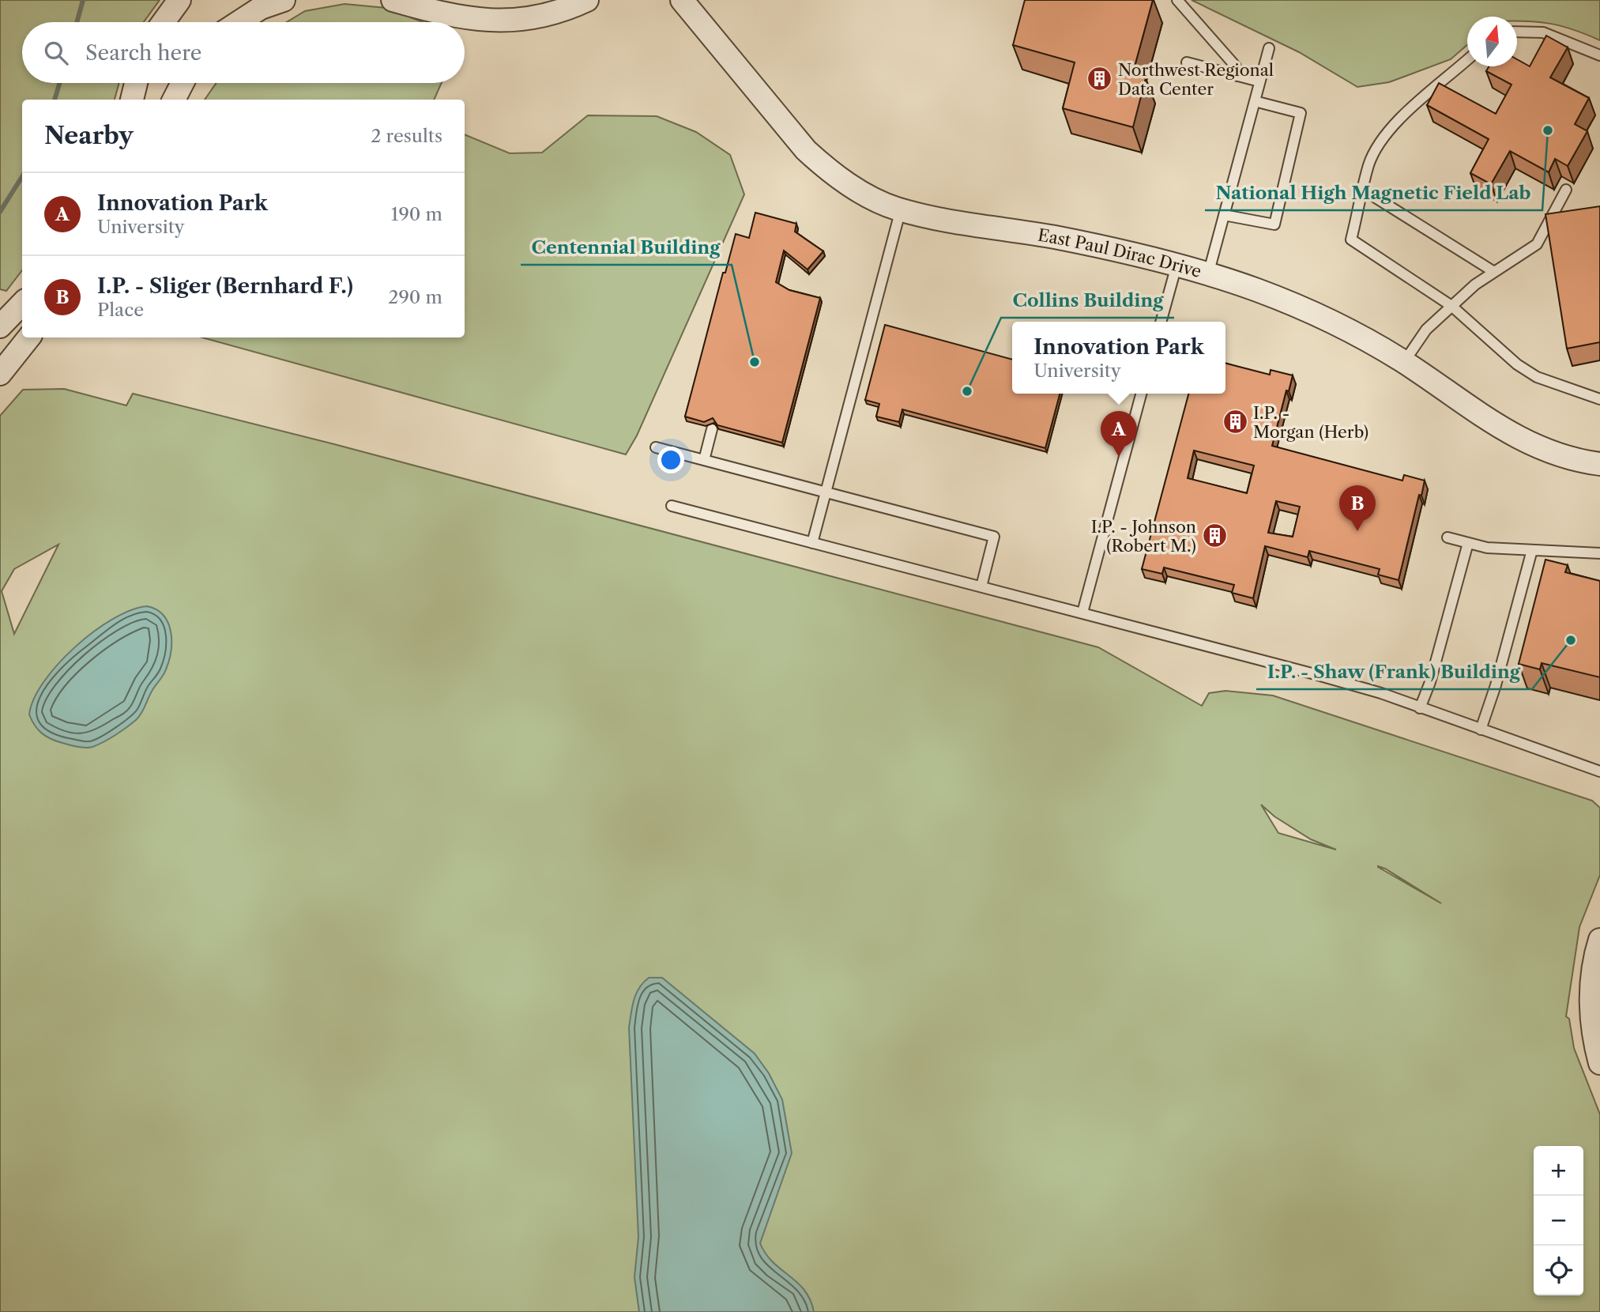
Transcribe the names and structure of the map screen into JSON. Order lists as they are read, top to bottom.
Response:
{
  "streets": {
    "street": ["East Paul Dirac Drive"]
  },
  "places": {
    "building": ["Northwest Regional Data Center", "I.P. - Morgan (Herb)", "I.P. - Johnson (Robert M.)"],
    "other": [
      "National High Magnetic Field Lab",
      "Centennial Building",
      "Collins Building",
      "I.P. - Shaw (Frank) Building"
    ]
  },
  "north": "top",
  "page": {
    "search": "Search here",
    "heading": ["Nearby", "2 results"],
    "list": [
      {
        "mark": "A",
        "name": "Innovation Park",
        "note": "University",
        "value": "190 m"
      },
      {
        "mark": "B",
        "name": "I.P. - Sliger (Bernhard F.)",
        "note": "Place",
        "value": "290 m"
      }
    ],
    "popup": ["Innovation Park", "University"],
    "pins": ["A", "B"],
    "map_buttons": ["+", "−"]
  }
}
